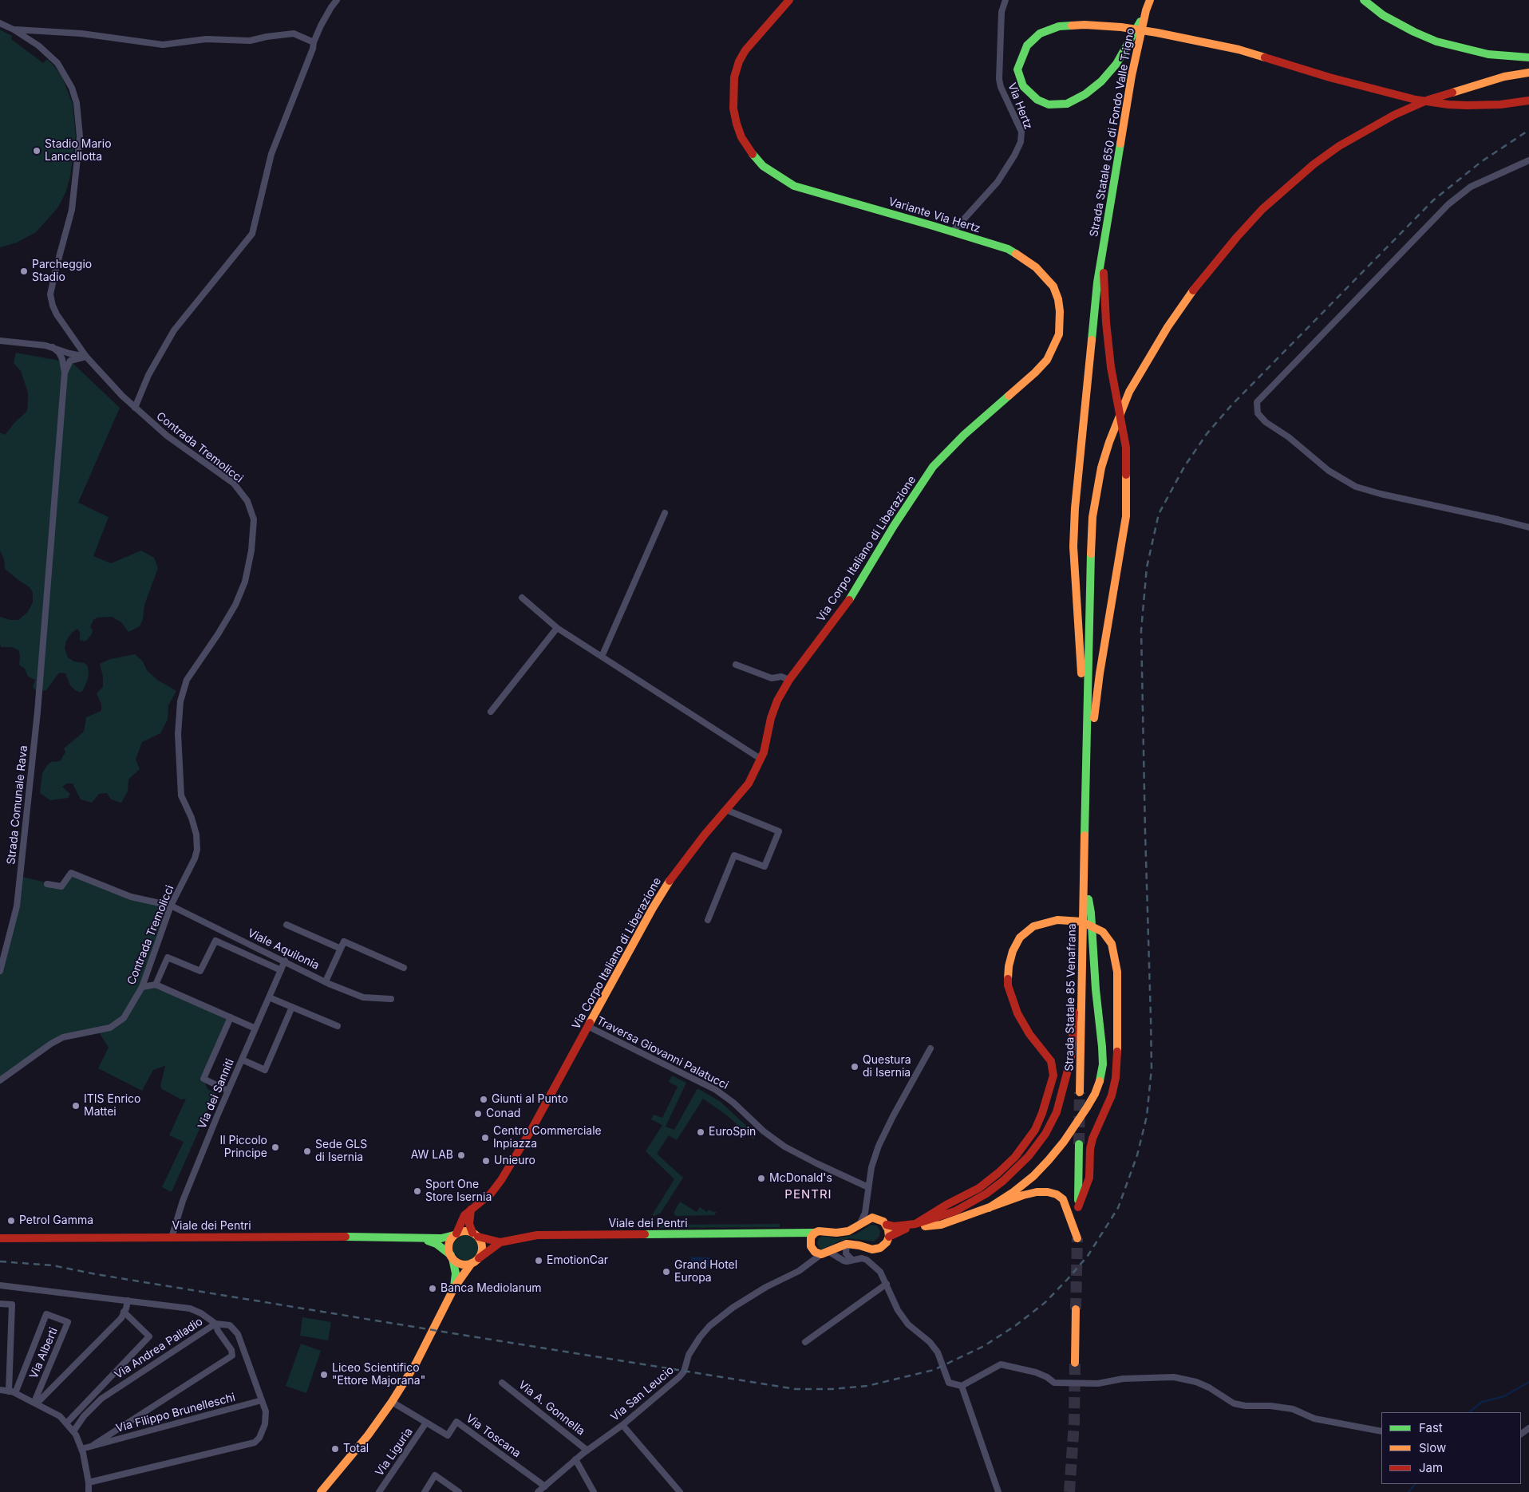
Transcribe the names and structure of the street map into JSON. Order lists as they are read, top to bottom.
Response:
{
  "streets": {
    "main road": [
      "Strada Statale 650 di Fondo Valle Trigno",
      "Variante Via Hertz",
      "Via Corpo Italiano di Liberazione",
      "Strada Statale 85 Venafrana",
      "Viale dei Pentri"
    ],
    "street": [
      "Via Hertz",
      "Contrada Tremolicci",
      "Strada Comunale Rava",
      "Viale Aquilonia",
      "Traversa Giovanni Palatucci",
      "Via dei Sanniti",
      "Via Andrea Palladio",
      "Via Alberti",
      "Via San Leucio",
      "Via A. Gonnella",
      "Via Filippo Brunelleschi",
      "Via Toscana",
      "Via Liguria"
    ]
  },
  "crossings": [
    ["Via Hertz", "Variante Via Hertz"],
    ["Variante Via Hertz", "Via Corpo Italiano di Liberazione"],
    ["Contrada Tremolicci", "Viale Aquilonia"],
    ["Via Corpo Italiano di Liberazione", "Traversa Giovanni Palatucci"],
    ["Via Corpo Italiano di Liberazione", "Viale dei Pentri"],
    ["Viale Aquilonia", "Via dei Sanniti"],
    ["Via dei Sanniti", "Viale dei Pentri"],
    ["Via Andrea Palladio", "Via Filippo Brunelleschi"],
    ["Via San Leucio", "Via A. Gonnella"],
    ["Via San Leucio", "Via Toscana"],
    ["Via Toscana", "Via Liguria"]
  ],
  "districts": ["PENTRI"],
  "places": [
    "Stadio Mario Lancellotta",
    "Parcheggio Stadio",
    "Questura di Isernia",
    "Giunti al Punto",
    "ITIS Enrico Mattei",
    "Conad",
    "EuroSpin",
    "Centro Commerciale Inpiazza",
    "Il Piccolo Principe",
    "Sede GLS di Isernia",
    "AW LAB",
    "Unieuro",
    "McDonald's",
    "Sport One Store Isernia",
    "Petrol Gamma",
    "EmotionCar",
    "Grand Hotel Europa",
    "Banca Mediolanum",
    "Liceo Scientifico \"Ettore Majorana\"",
    "Total"
  ],
  "legend": ["Fast", "Slow", "Jam"]
}
